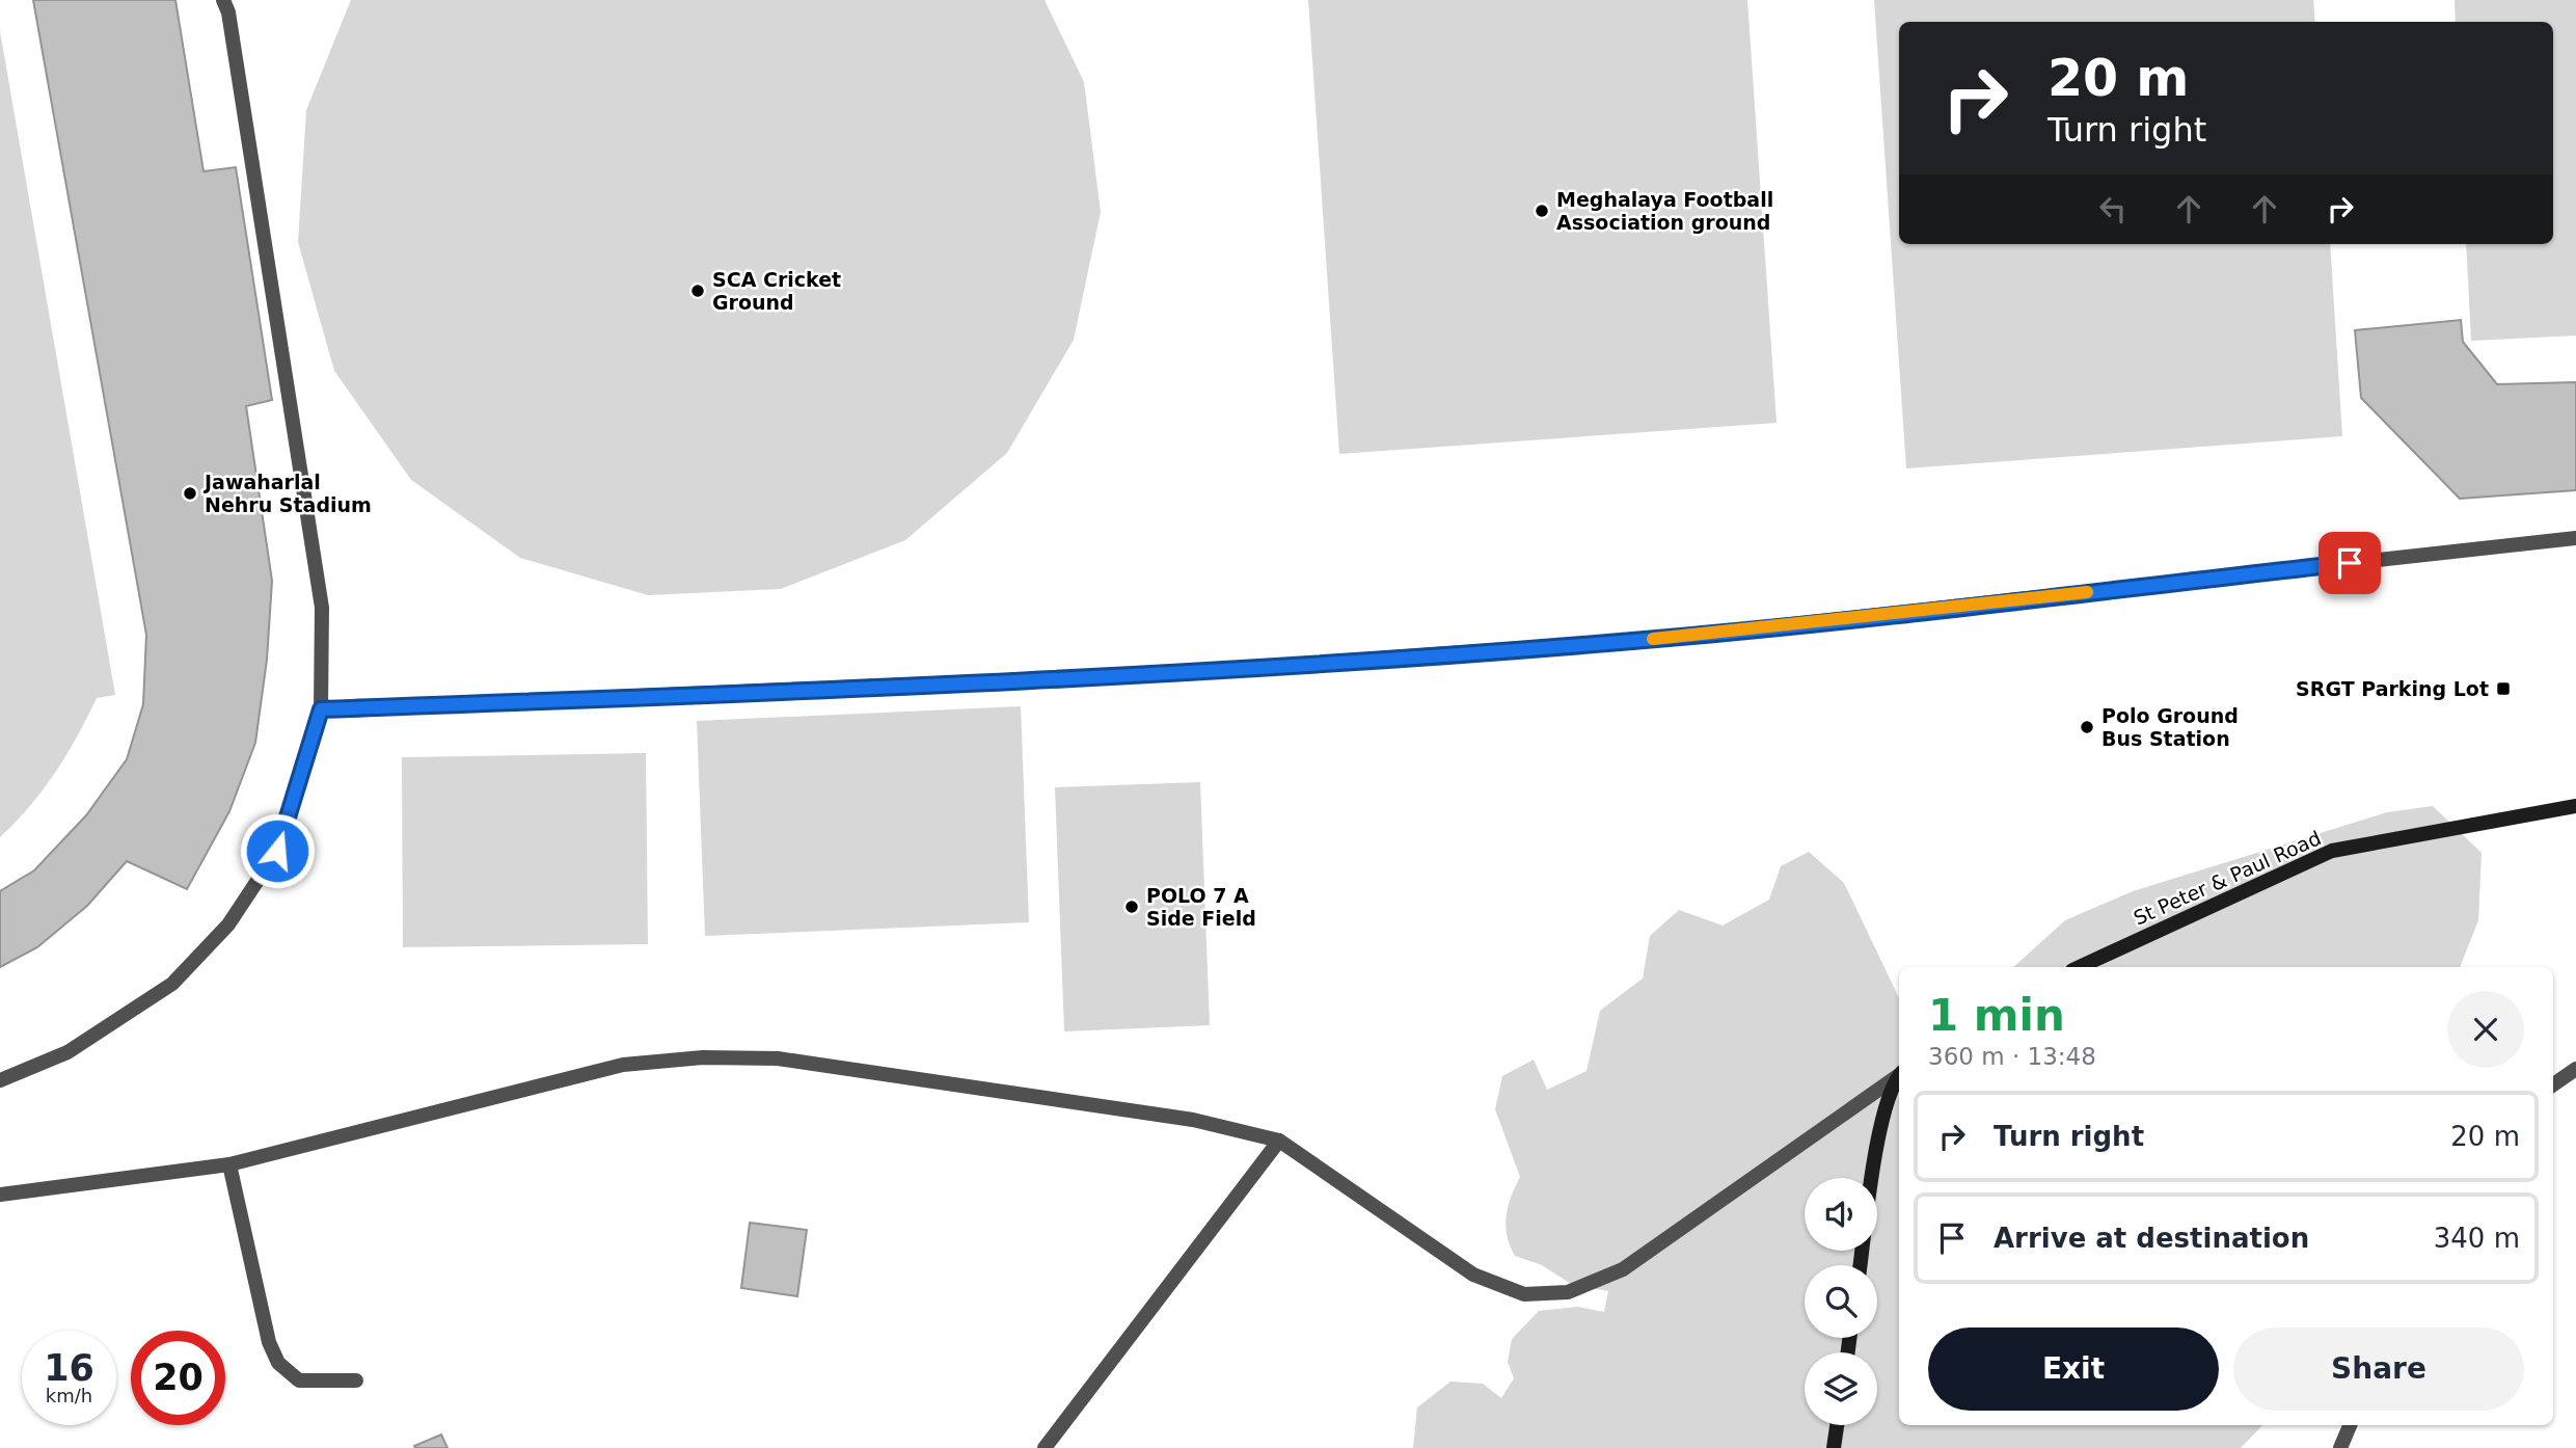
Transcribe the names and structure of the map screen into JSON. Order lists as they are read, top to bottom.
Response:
{
  "streets": {
    "street": ["St Peter & Paul Road"]
  },
  "places": {
    "other": [
      "Meghalaya Football Association ground",
      "SCA Cricket Ground",
      "Jawaharlal Nehru Stadium",
      "Polo Ground Bus Station",
      "POLO 7 A Side Field"
    ],
    "transit": ["SRGT Parking Lot"]
  },
  "page": {
    "turn": ["20 m", "Turn right"],
    "heading": ["1 min", "360 m · 13:48"],
    "list": [
      {
        "name": "Turn right",
        "value": "20 m"
      },
      {
        "name": "Arrive at destination",
        "value": "340 m"
      }
    ],
    "buttons": ["Exit", "Share"],
    "speed": "16 km/h",
    "limit": "20"
  }
}
